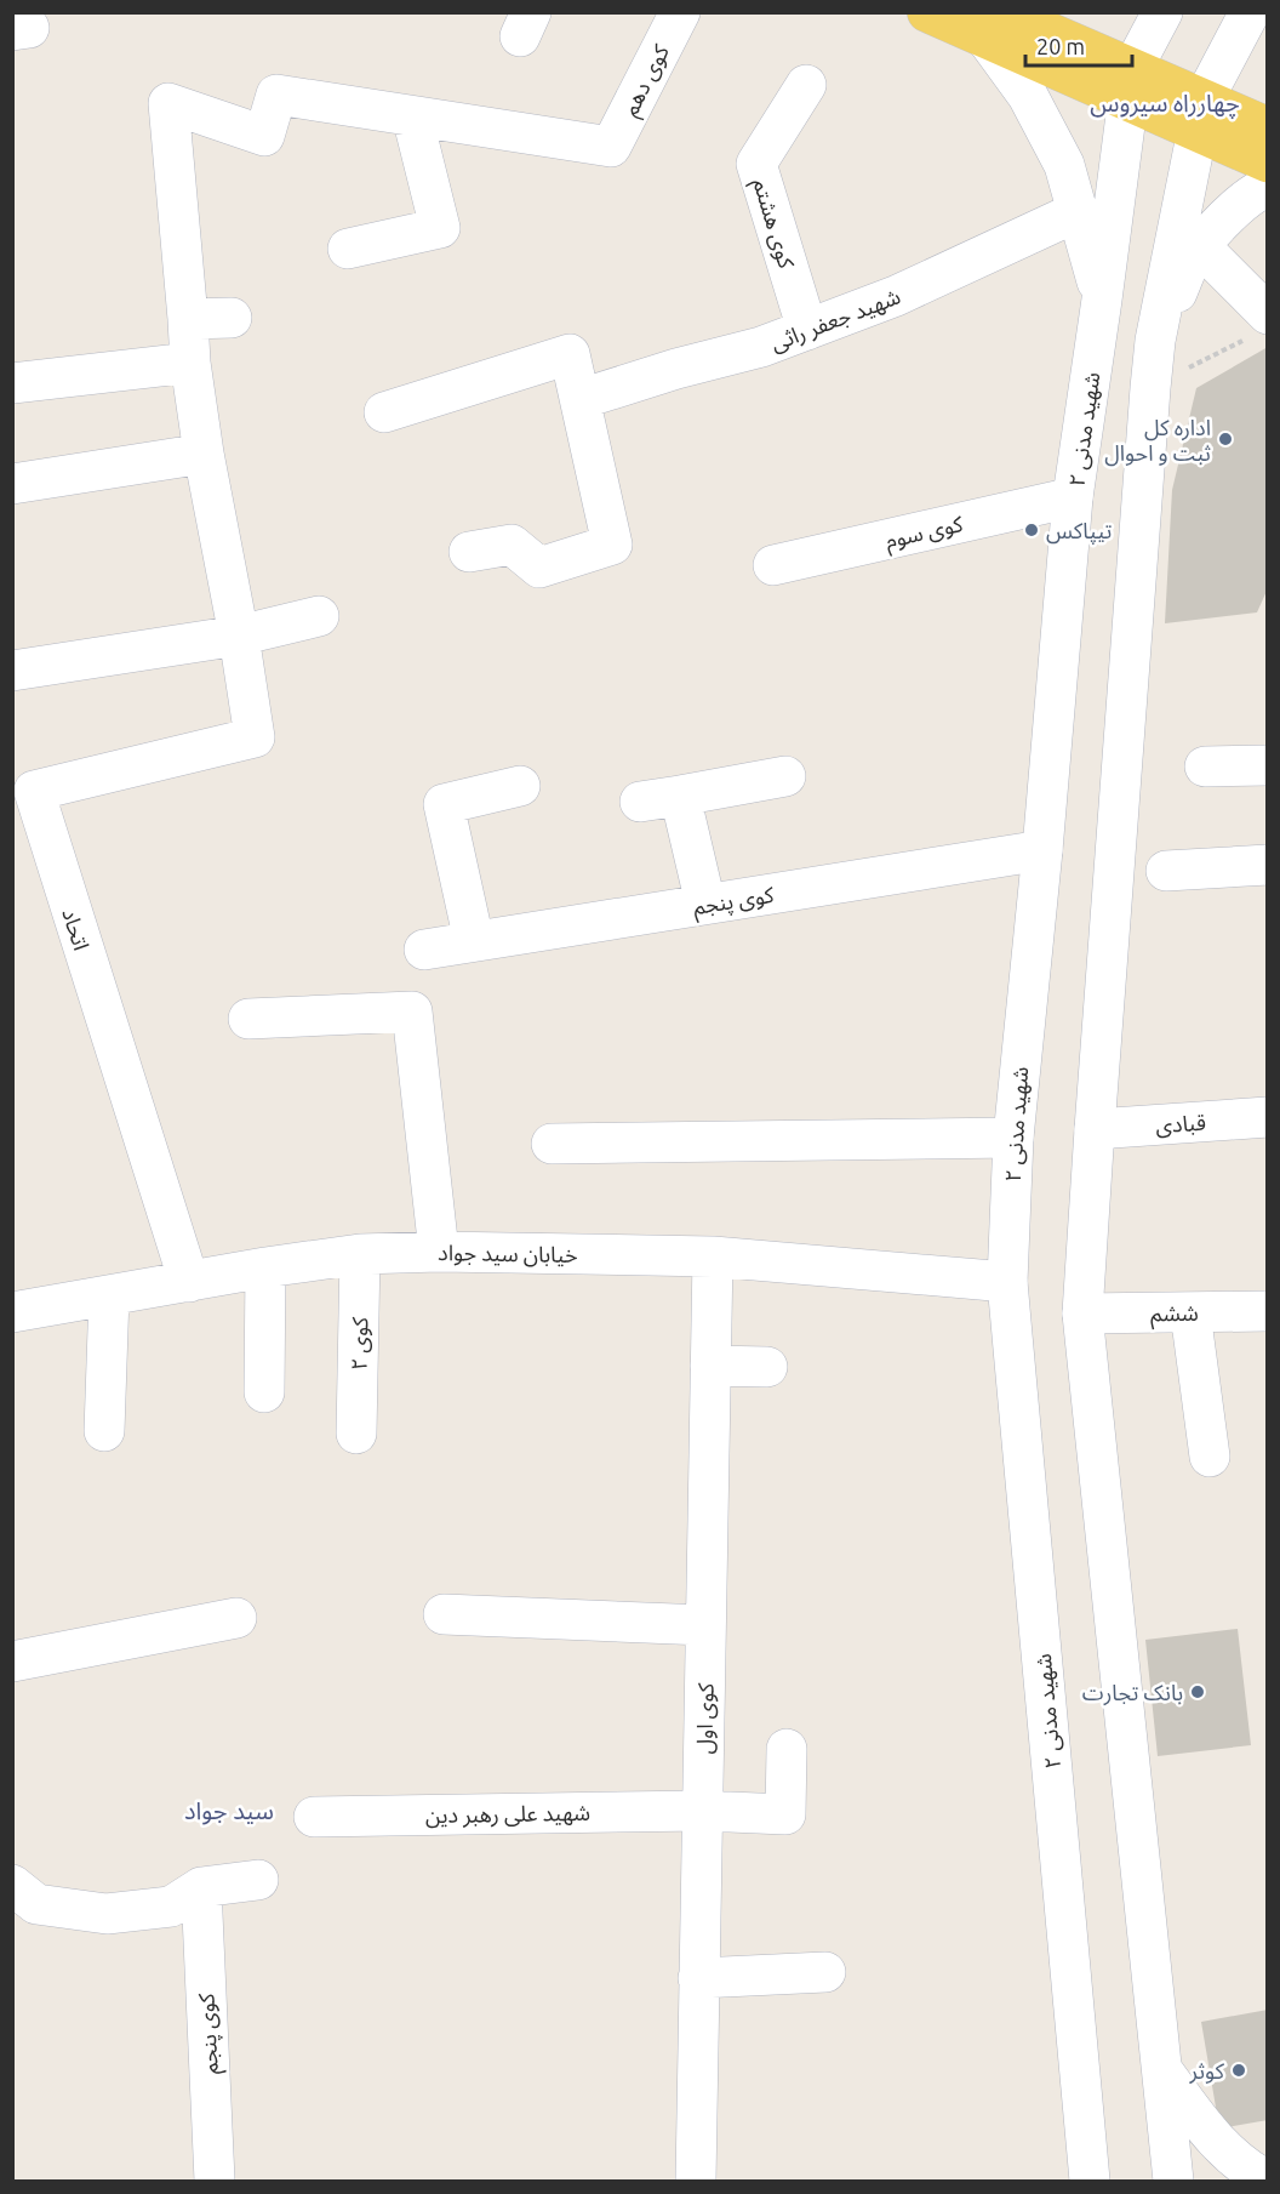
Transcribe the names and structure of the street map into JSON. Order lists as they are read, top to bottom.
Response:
{
  "streets": {
    "street": [
      "کوی دهم",
      "کوی هشتم",
      "شهید جعفر راثی",
      "شهید مدنی ۲",
      "کوی سوم",
      "کوی پنجم",
      "اتحاد",
      "قبادی",
      "خیابان سید جواد",
      "ششم",
      "کوی ۲",
      "کوی اول",
      "شهید علی رهبر دین"
    ]
  },
  "crossings": [
    ["کوی هشتم", "شهید جعفر راثی"],
    ["شهید مدنی ۲", "کوی سوم"],
    ["شهید مدنی ۲", "کوی پنجم"],
    ["شهید مدنی ۲", "خیابان سید جواد"],
    ["اتحاد", "خیابان سید جواد"],
    ["خیابان سید جواد", "کوی ۲"],
    ["خیابان سید جواد", "کوی اول"],
    ["کوی اول", "شهید علی رهبر دین"]
  ],
  "districts": ["چهارراه سیروس", "سید جواد"],
  "places": [
    "اداره کل ثبت و احوال",
    "تیپاکس",
    "بانک تجارت",
    "کوثر"
  ],
  "scale_bar": "20 m"
}
